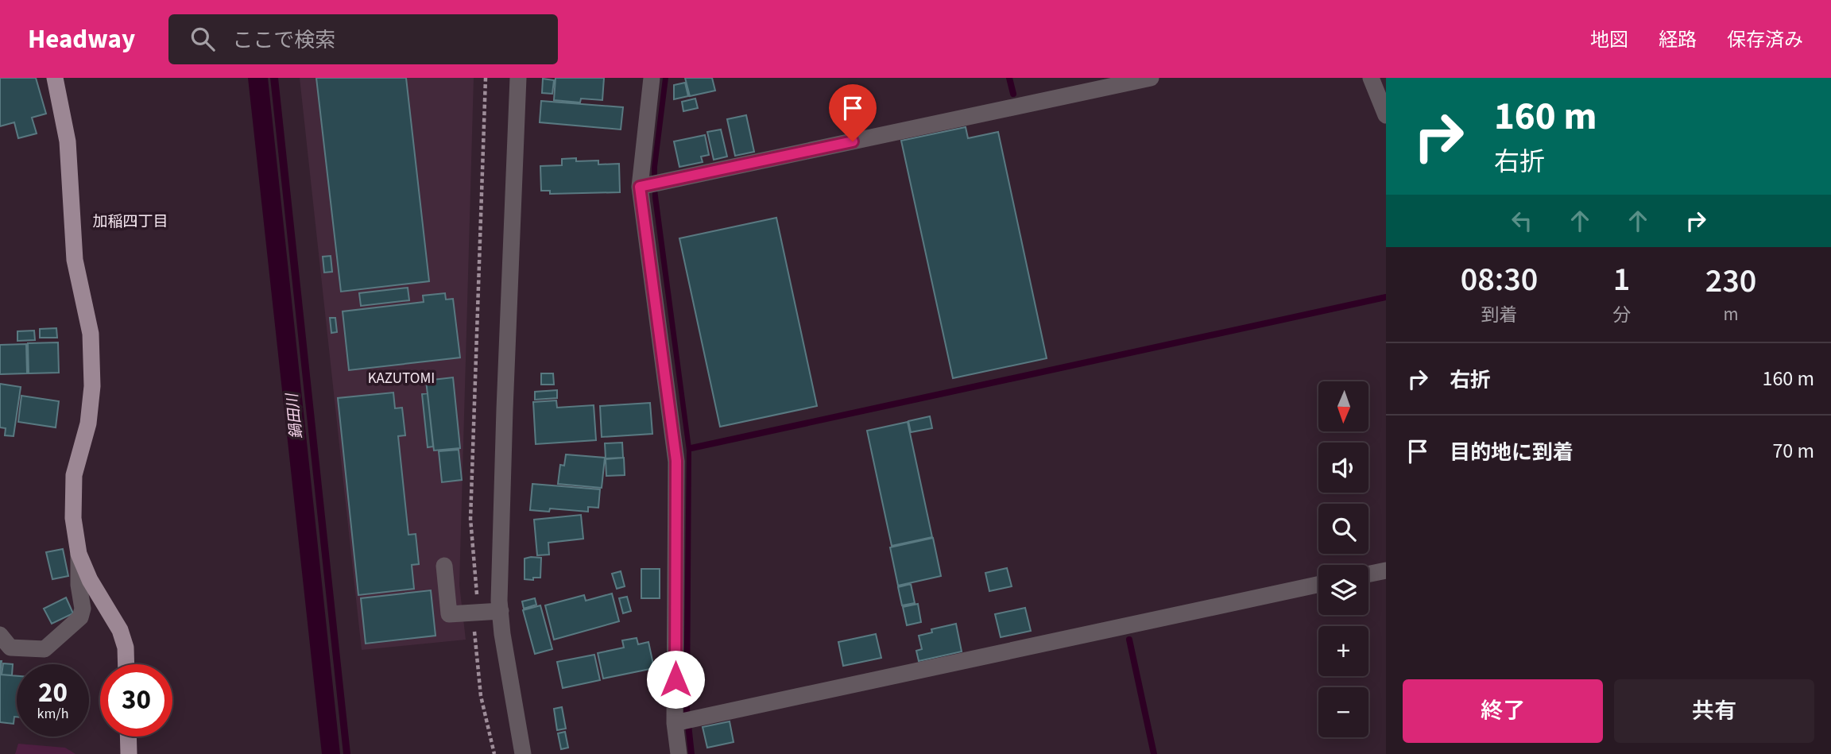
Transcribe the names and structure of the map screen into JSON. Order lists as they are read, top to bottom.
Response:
{
  "districts": ["加稲四丁目", "KAZUTOMI"],
  "water": ["鍋田川"],
  "north": "bottom",
  "page": {
    "header": "Headway",
    "search": "ここで検索",
    "nav": ["地図", "経路", "保存済み"],
    "turn": ["160 m", "右折"],
    "eta": [
      "08:30",
      "到着",
      "1",
      "分",
      "230",
      "m"
    ],
    "list": [
      {
        "name": "右折",
        "value": "160 m"
      },
      {
        "name": "目的地に到着",
        "value": "70 m"
      }
    ],
    "map_buttons": ["+", "−"],
    "speed": "20 km/h",
    "limit": "30",
    "buttons": ["終了", "共有"]
  }
}
